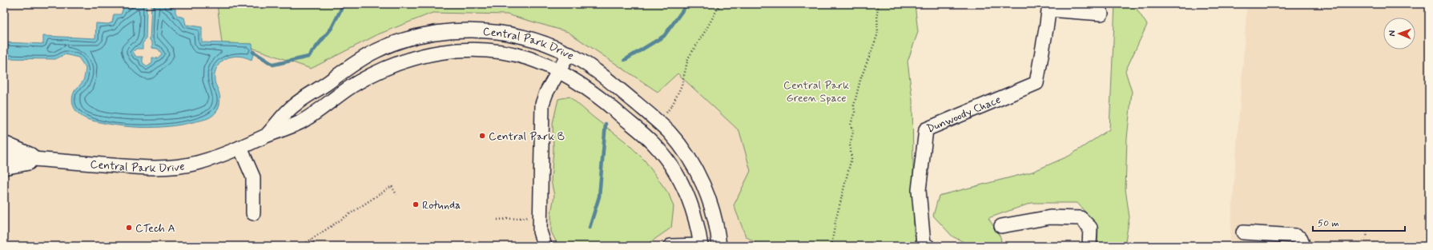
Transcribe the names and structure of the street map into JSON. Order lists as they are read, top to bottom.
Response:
{
  "streets": {
    "street": ["Central Park Drive", "Dunwoody Chace"]
  },
  "parks": ["Central Park Green Space"],
  "places": ["Central Park B", "Rotunda", "CTech A"],
  "scale_bar": "50 m",
  "north": "left"
}
